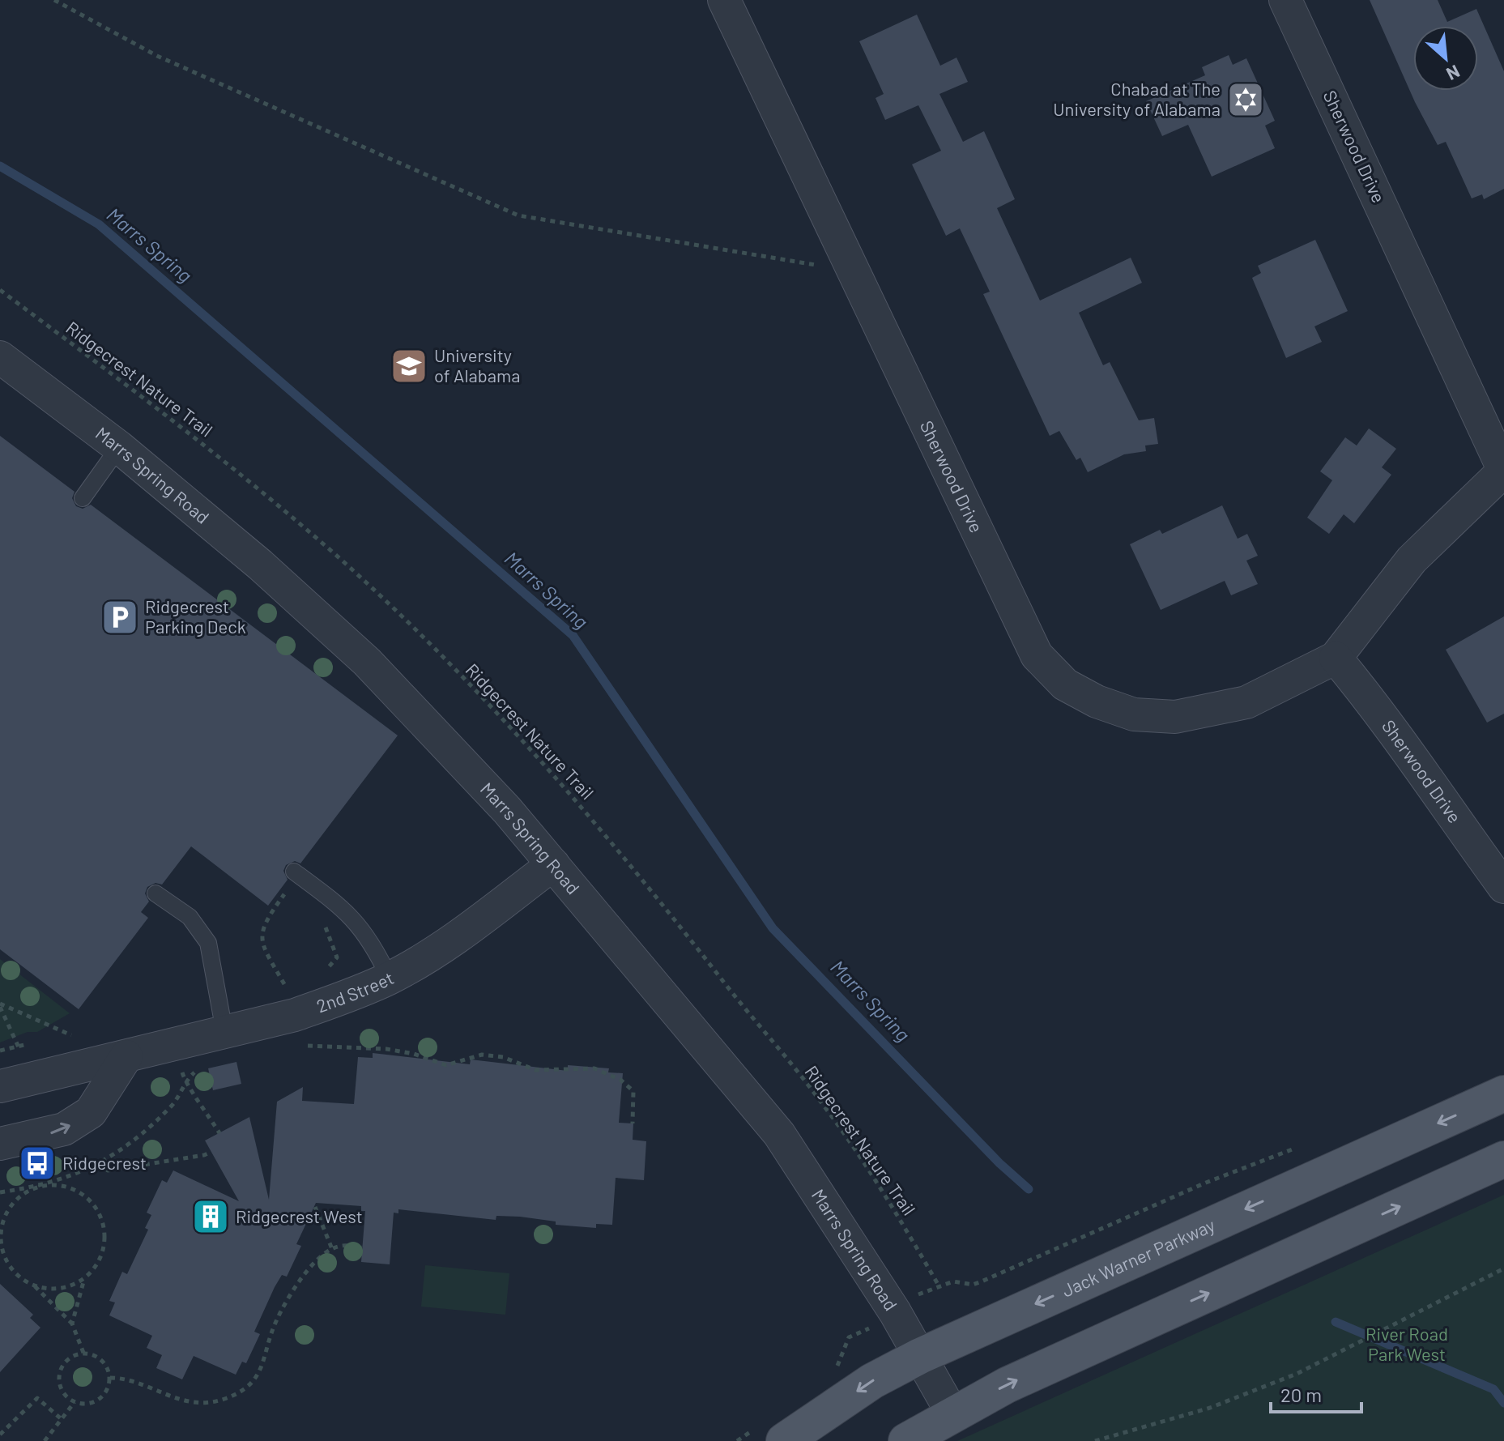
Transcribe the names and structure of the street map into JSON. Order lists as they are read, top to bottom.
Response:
{
  "streets": {
    "main road": ["Jack Warner Parkway"],
    "street": ["Sherwood Drive", "Marrs Spring Road", "2nd Street"],
    "path": ["Ridgecrest Nature Trail"]
  },
  "crossings": [
    ["Marrs Spring Road", "2nd Street"],
    ["Marrs Spring Road", "Jack Warner Parkway"]
  ],
  "water": ["Marrs Spring"],
  "parks": ["River Road Park West"],
  "places": {
    "synagogue": ["Chabad at The University of Alabama"],
    "school or university": ["University of Alabama"],
    "parking": ["Ridgecrest Parking Deck"],
    "bus stop": ["Ridgecrest"],
    "building": ["Ridgecrest West"]
  },
  "scale_bar": "20 m",
  "north": "bottom right"
}
